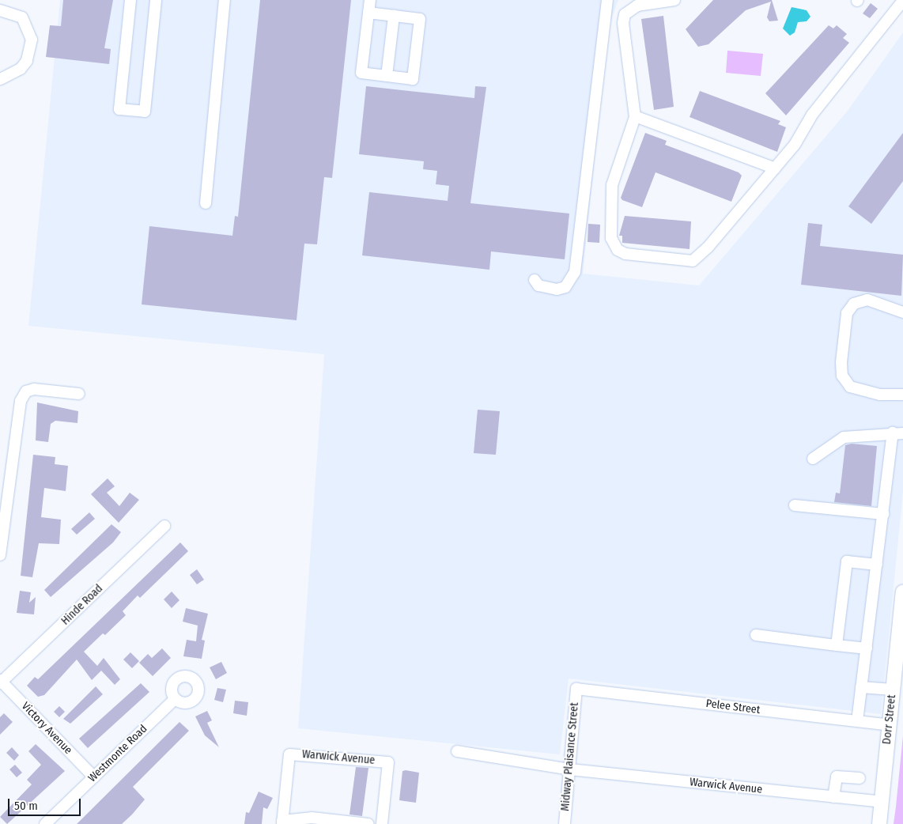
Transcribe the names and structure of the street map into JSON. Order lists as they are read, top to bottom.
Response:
{
  "streets": {
    "main road": ["Dorr Street"],
    "street": [
      "Hinde Road",
      "Pelee Street",
      "Victory Avenue",
      "Westmonte Road",
      "Midway Plaisance Street",
      "Warwick Avenue"
    ]
  },
  "crossings": [
    ["Hinde Road", "Victory Avenue"],
    ["Pelee Street", "Dorr Street"],
    ["Pelee Street", "Midway Plaisance Street"],
    ["Dorr Street", "Warwick Avenue"],
    ["Victory Avenue", "Westmonte Road"],
    ["Midway Plaisance Street", "Warwick Avenue"]
  ],
  "scale_bar": "50 m"
}
